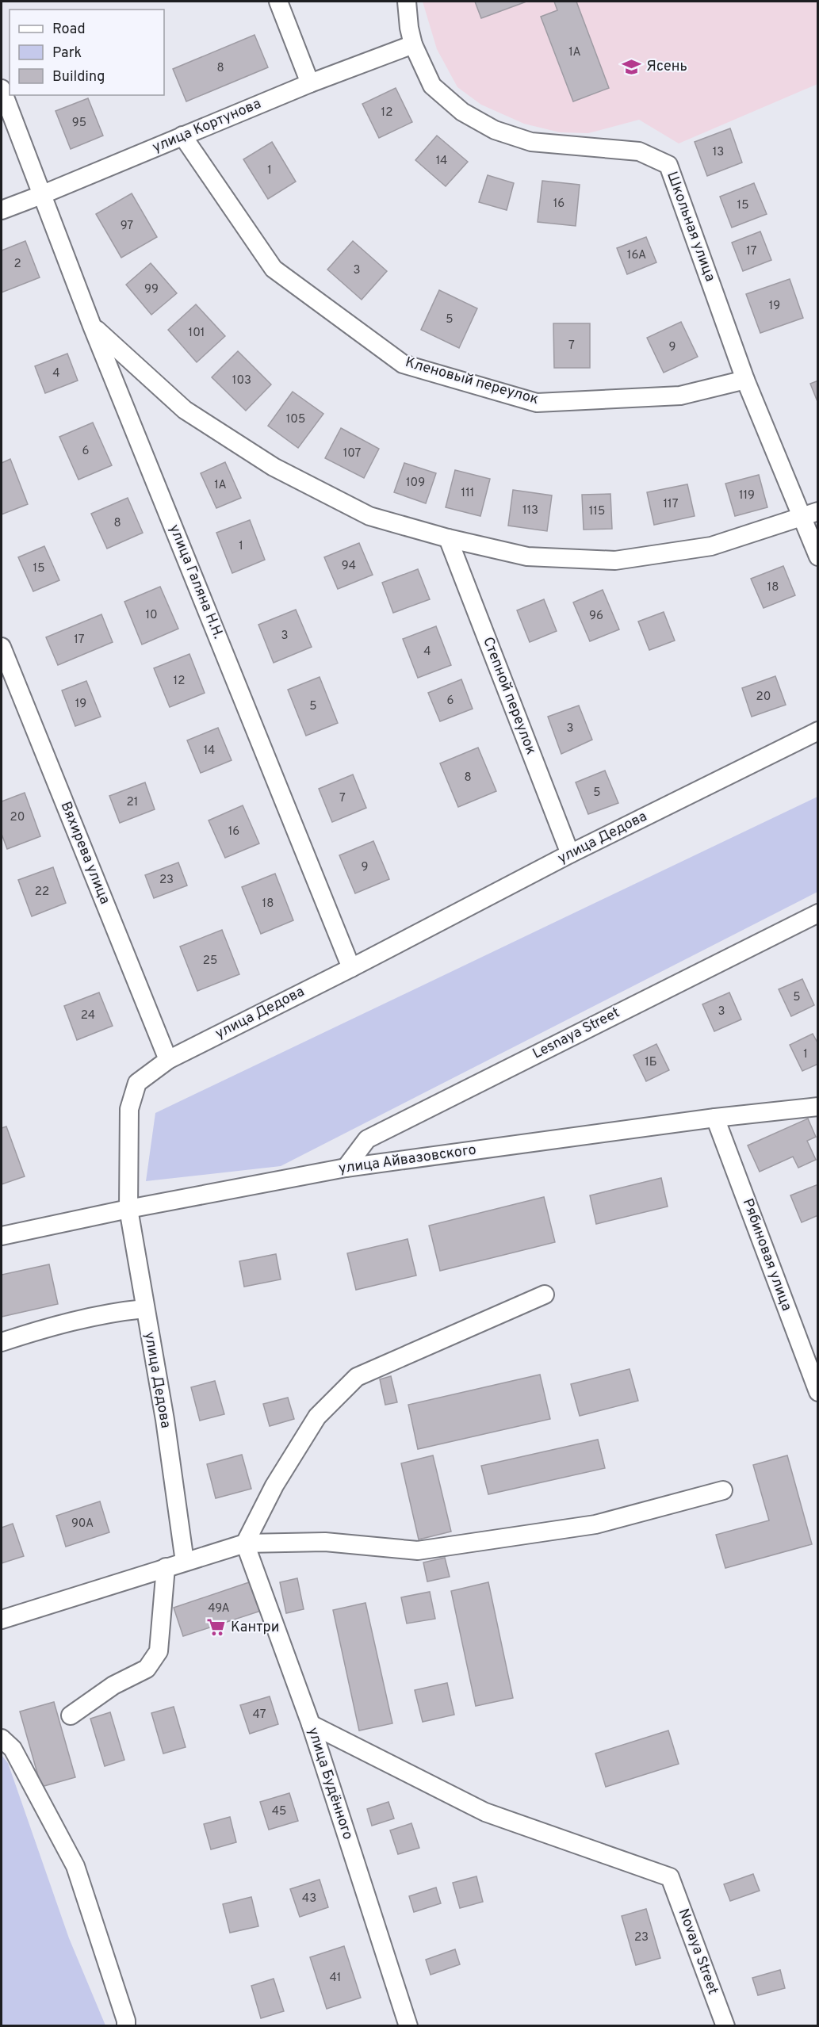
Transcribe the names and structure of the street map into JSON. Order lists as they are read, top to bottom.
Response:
{
  "streets": {
    "street": [
      "улица Кортунова",
      "Школьная улица",
      "Кленовый переулок",
      "улица Галяна Н.Н.",
      "Степной переулок",
      "улица Дедова",
      "Вяхирева улица",
      "Lesnaya Street",
      "улица Айвазовского",
      "Рябиновая улица",
      "улица Будённого",
      "Novaya Street"
    ]
  },
  "crossings": [
    ["улица Кортунова", "Школьная улица"],
    ["улица Кортунова", "Кленовый переулок"],
    ["улица Кортунова", "улица Галяна Н.Н."],
    ["Школьная улица", "Кленовый переулок"],
    ["улица Галяна Н.Н.", "улица Дедова"],
    ["Степной переулок", "улица Дедова"],
    ["улица Дедова", "Вяхирева улица"],
    ["улица Дедова", "улица Айвазовского"],
    ["Lesnaya Street", "улица Айвазовского"],
    ["улица Айвазовского", "Рябиновая улица"],
    ["улица Будённого", "Novaya Street"]
  ],
  "places": {
    "school or university": ["Ясень"],
    "supermarket": ["Кантри"]
  },
  "house_numbers": [
    "1А",
    "8",
    "12",
    "95",
    "13",
    "14",
    "1",
    "16",
    "15",
    "97",
    "17",
    "16А",
    "2",
    "3",
    "99",
    "19",
    "5",
    "101",
    "7",
    "9",
    "4",
    "103",
    "105",
    "6",
    "107",
    "109",
    "1А",
    "111",
    "119",
    "117",
    "113",
    "115",
    "8",
    "1",
    "94",
    "15",
    "18",
    "10",
    "96",
    "3",
    "17",
    "4",
    "12",
    "20",
    "6",
    "19",
    "5",
    "3",
    "14",
    "8",
    "5",
    "7",
    "21",
    "20",
    "16",
    "9",
    "23",
    "22",
    "18",
    "25",
    "5",
    "3",
    "24",
    "1",
    "1Б",
    "90А",
    "49А",
    "47",
    "45",
    "43",
    "23",
    "41"
  ],
  "legend": ["Road", "Park", "Building"]
}
